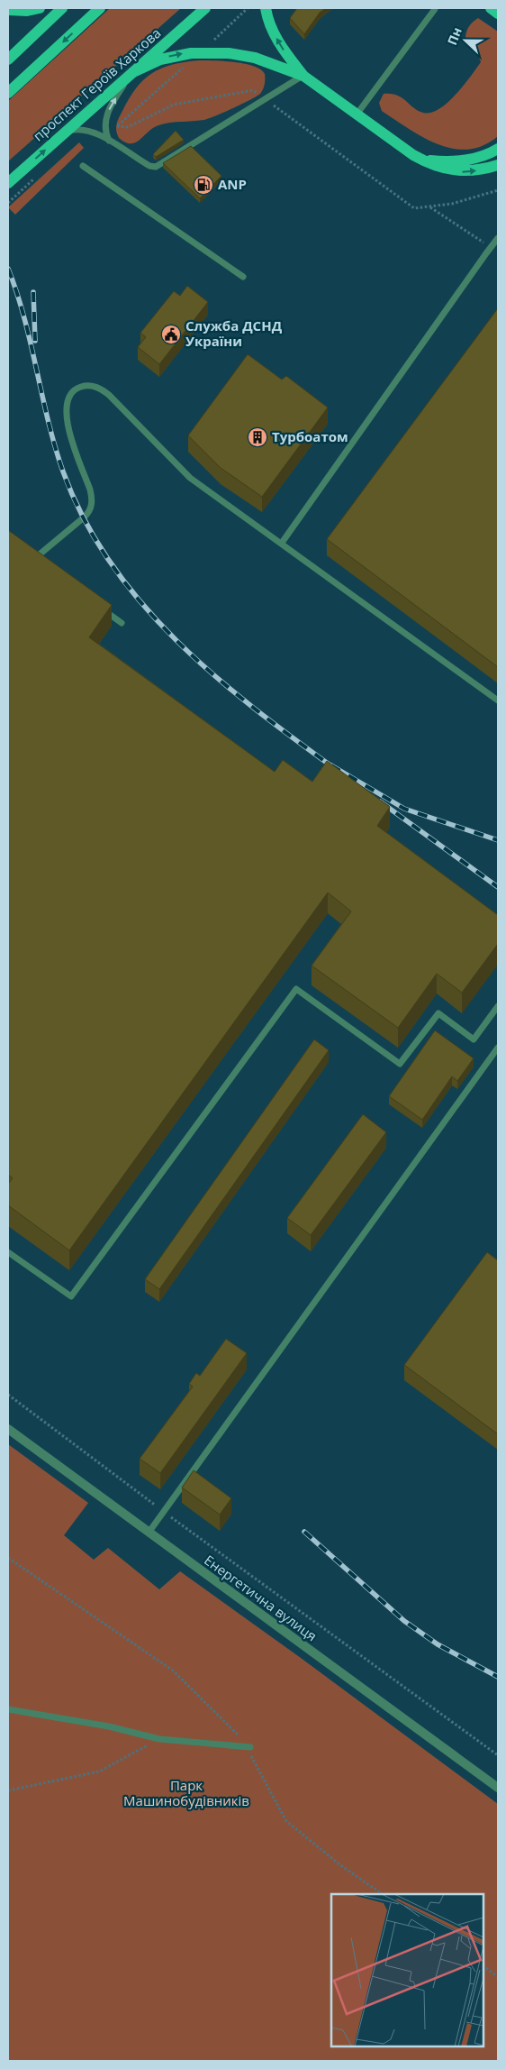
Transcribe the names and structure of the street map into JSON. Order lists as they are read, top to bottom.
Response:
{
  "streets": {
    "main road": ["проспект Героїв Харкова"],
    "street": ["Енергетична вулиця"]
  },
  "parks": ["Парк Машинобудівників"],
  "places": {
    "fuel station": ["ANP"],
    "public building": ["Служба ДСНД України"],
    "building": ["Турбоатом"]
  },
  "north": "left"
}
